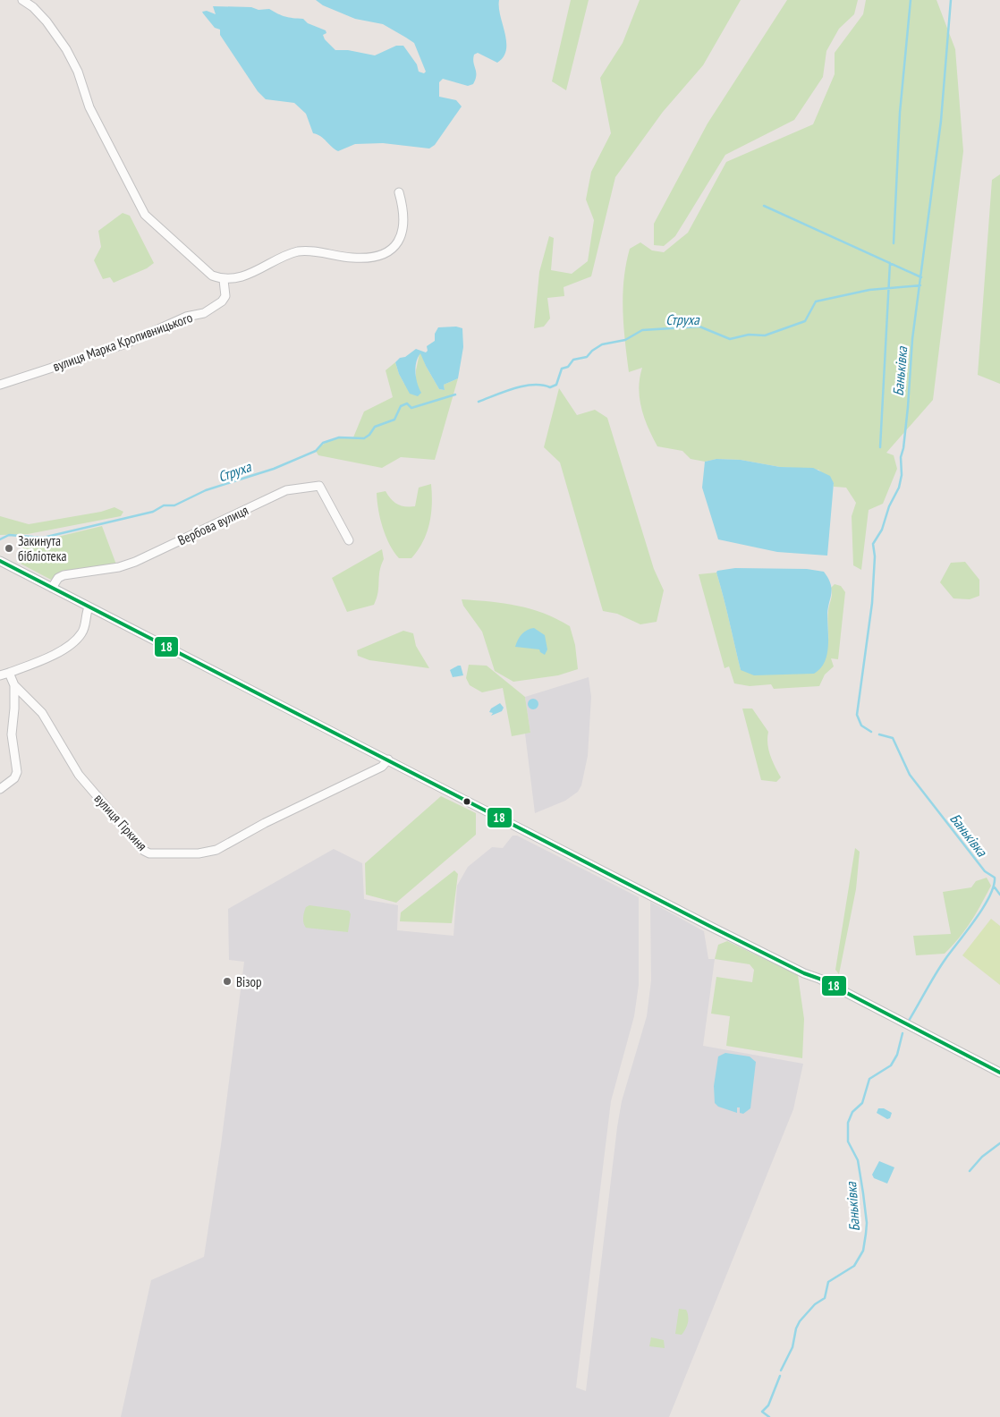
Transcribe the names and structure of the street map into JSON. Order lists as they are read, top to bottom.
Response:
{
  "streets": {
    "street": ["вулиця Марка Кропивницького", "Вербова вулиця", "вулиця Гіркиня"]
  },
  "water": ["Струха", "Баньківка"],
  "places": ["Закинута бібліотека", "Візор"],
  "lines": ["transit line 18"]
}
